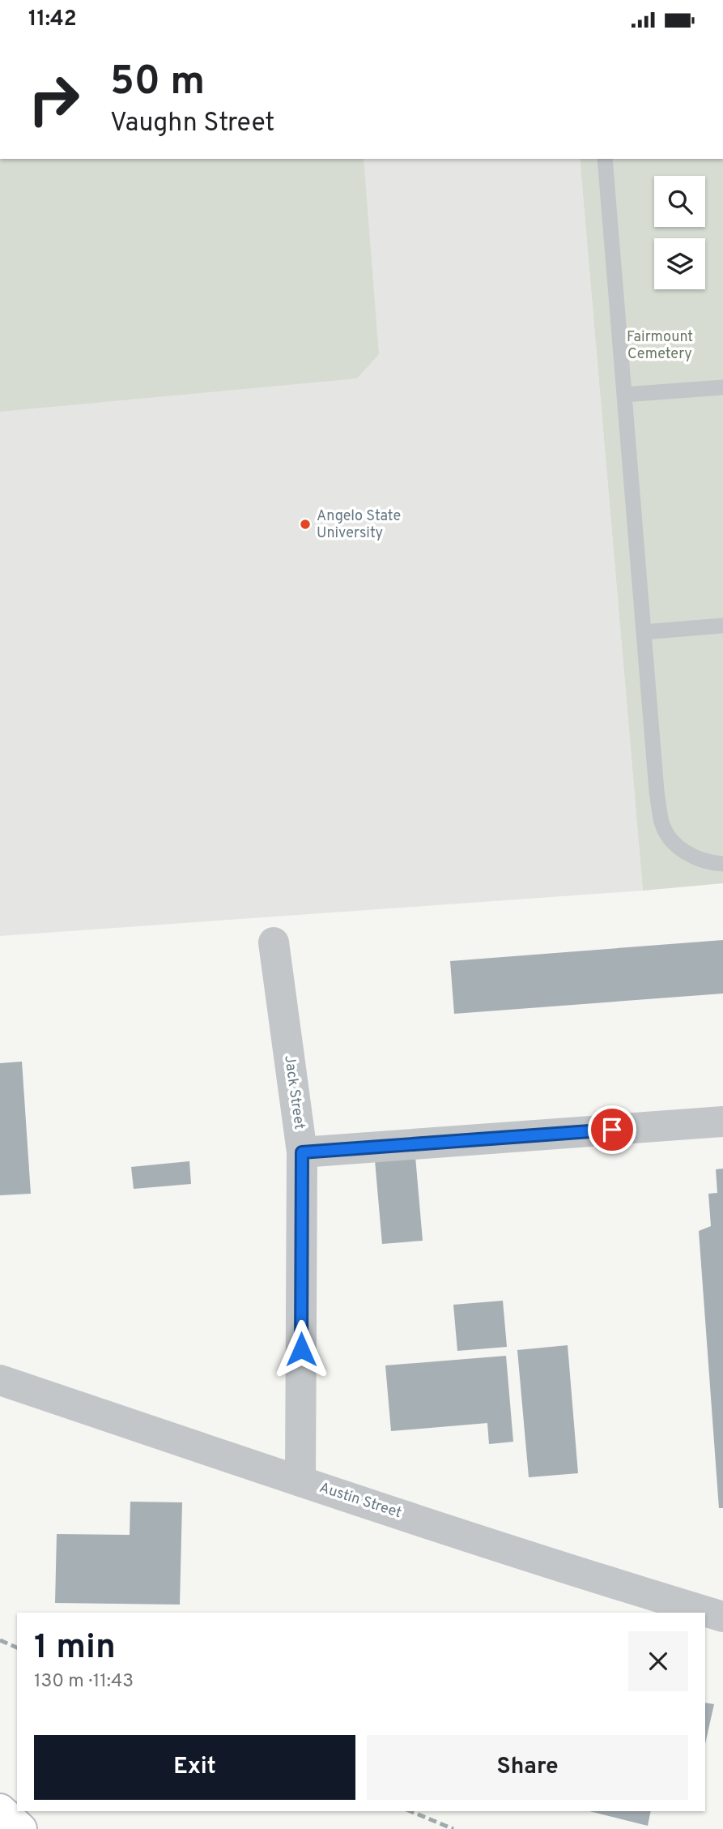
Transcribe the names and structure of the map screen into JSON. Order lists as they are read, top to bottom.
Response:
{
  "streets": {
    "street": ["Jack Street", "Austin Street"]
  },
  "crossings": [
    ["Jack Street", "Austin Street"]
  ],
  "parks": ["Fairmount Cemetery"],
  "places": ["Angelo State University"],
  "page": {
    "status": "11:42",
    "turn": ["50 m", "Vaughn Street"],
    "heading": ["1 min", "130 m · 11:43"],
    "buttons": ["Exit", "Share"]
  }
}
